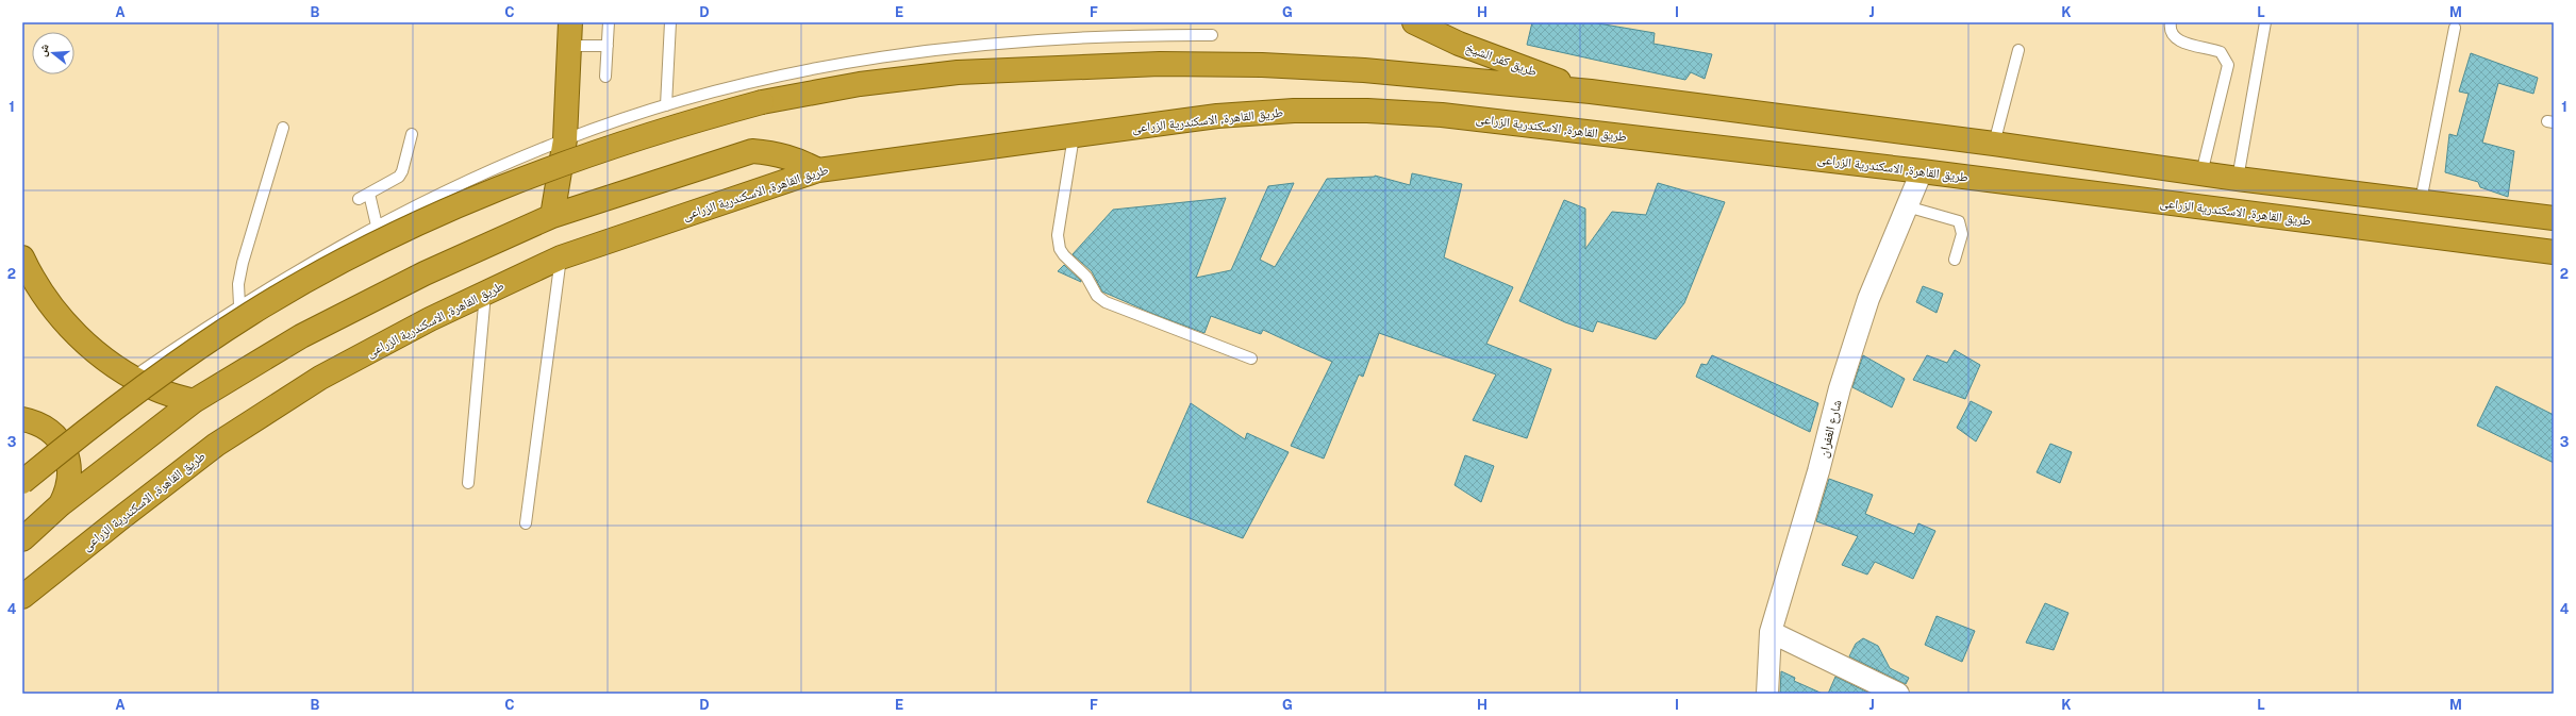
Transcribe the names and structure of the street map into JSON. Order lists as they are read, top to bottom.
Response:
{
  "streets": {
    "highway": ["طريق كفر الشيخ", "طريق القاهرة, الاسكندرية الزراعى"],
    "street": ["شارع الغفران"]
  },
  "crossings": [
    ["طريق القاهرة, الاسكندرية الزراعى", "شارع الغفران"]
  ],
  "north": "left",
  "grid": {
    "columns": [
      "A",
      "B",
      "C",
      "D",
      "E",
      "F",
      "G",
      "H",
      "I",
      "J",
      "K",
      "L",
      "M"
    ],
    "rows": [
      "1",
      "2",
      "3",
      "4"
    ]
  }
}
